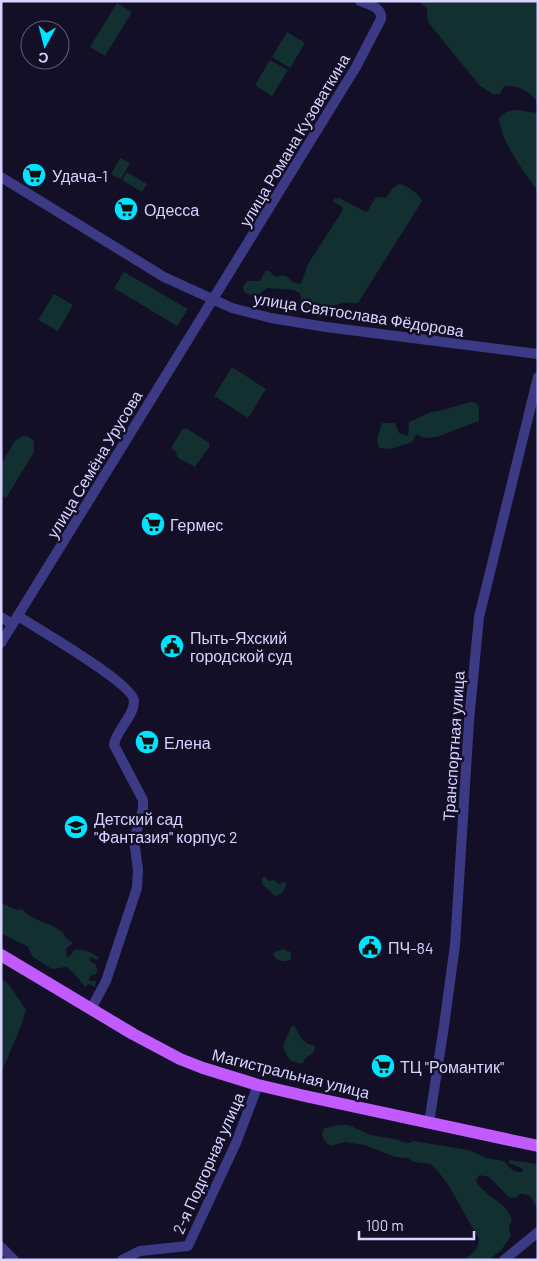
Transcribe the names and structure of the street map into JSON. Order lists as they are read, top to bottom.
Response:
{
  "streets": {
    "main road": ["Магистральная улица"],
    "street": [
      "улица Романа Кузоваткина",
      "улица Святослава Фёдорова",
      "улица Семёна Урусова",
      "Транспортная улица",
      "2-я Подгорная улица"
    ]
  },
  "crossings": [
    ["улица Романа Кузоваткина", "улица Святослава Фёдорова"],
    ["улица Романа Кузоваткина", "улица Семёна Урусова"],
    ["улица Святослава Фёдорова", "улица Семёна Урусова"],
    ["Транспортная улица", "Магистральная улица"],
    ["Магистральная улица", "2-я Подгорная улица"]
  ],
  "places": {
    "supermarket": [
      "Удача-1",
      "Одесса",
      "Гермес",
      "Елена",
      "ТЦ \"Романтик\""
    ],
    "public building": ["Пыть-Яхский городской суд", "ПЧ-84"],
    "school or university": ["Детский сад \"Фантазия\" корпус 2"]
  },
  "scale_bar": "100 m",
  "north": "bottom"
}
